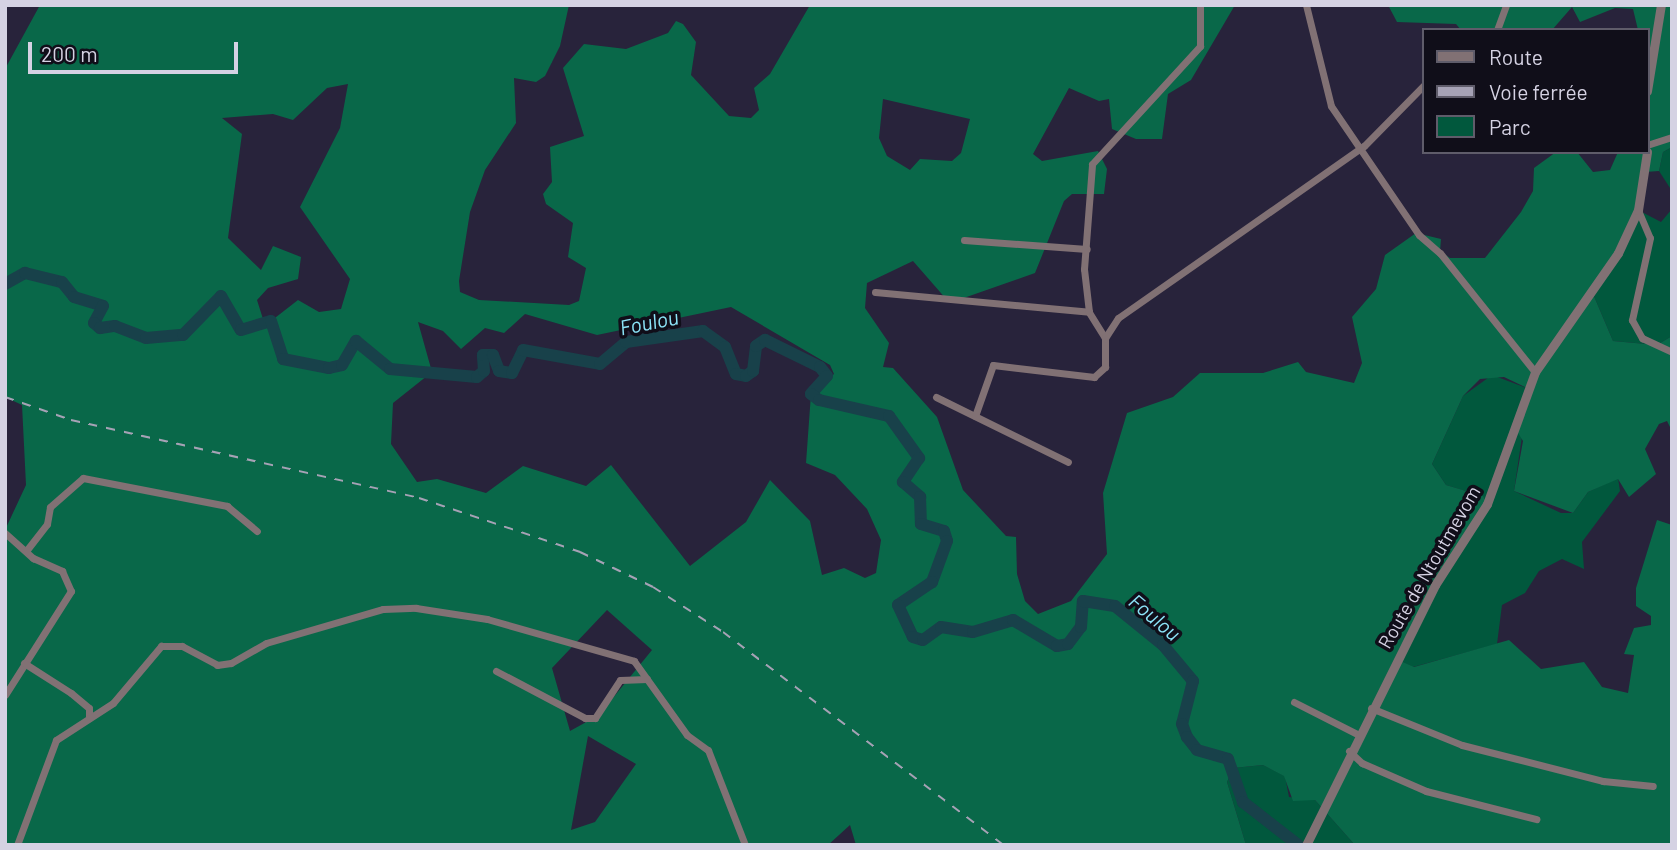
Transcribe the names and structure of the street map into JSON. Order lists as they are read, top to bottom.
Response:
{
  "streets": {
    "street": ["Route de Ntoutmevom"]
  },
  "water": ["Foulou"],
  "legend": ["Route", "Voie ferrée", "Parc"],
  "scale_bar": "200 m"
}
